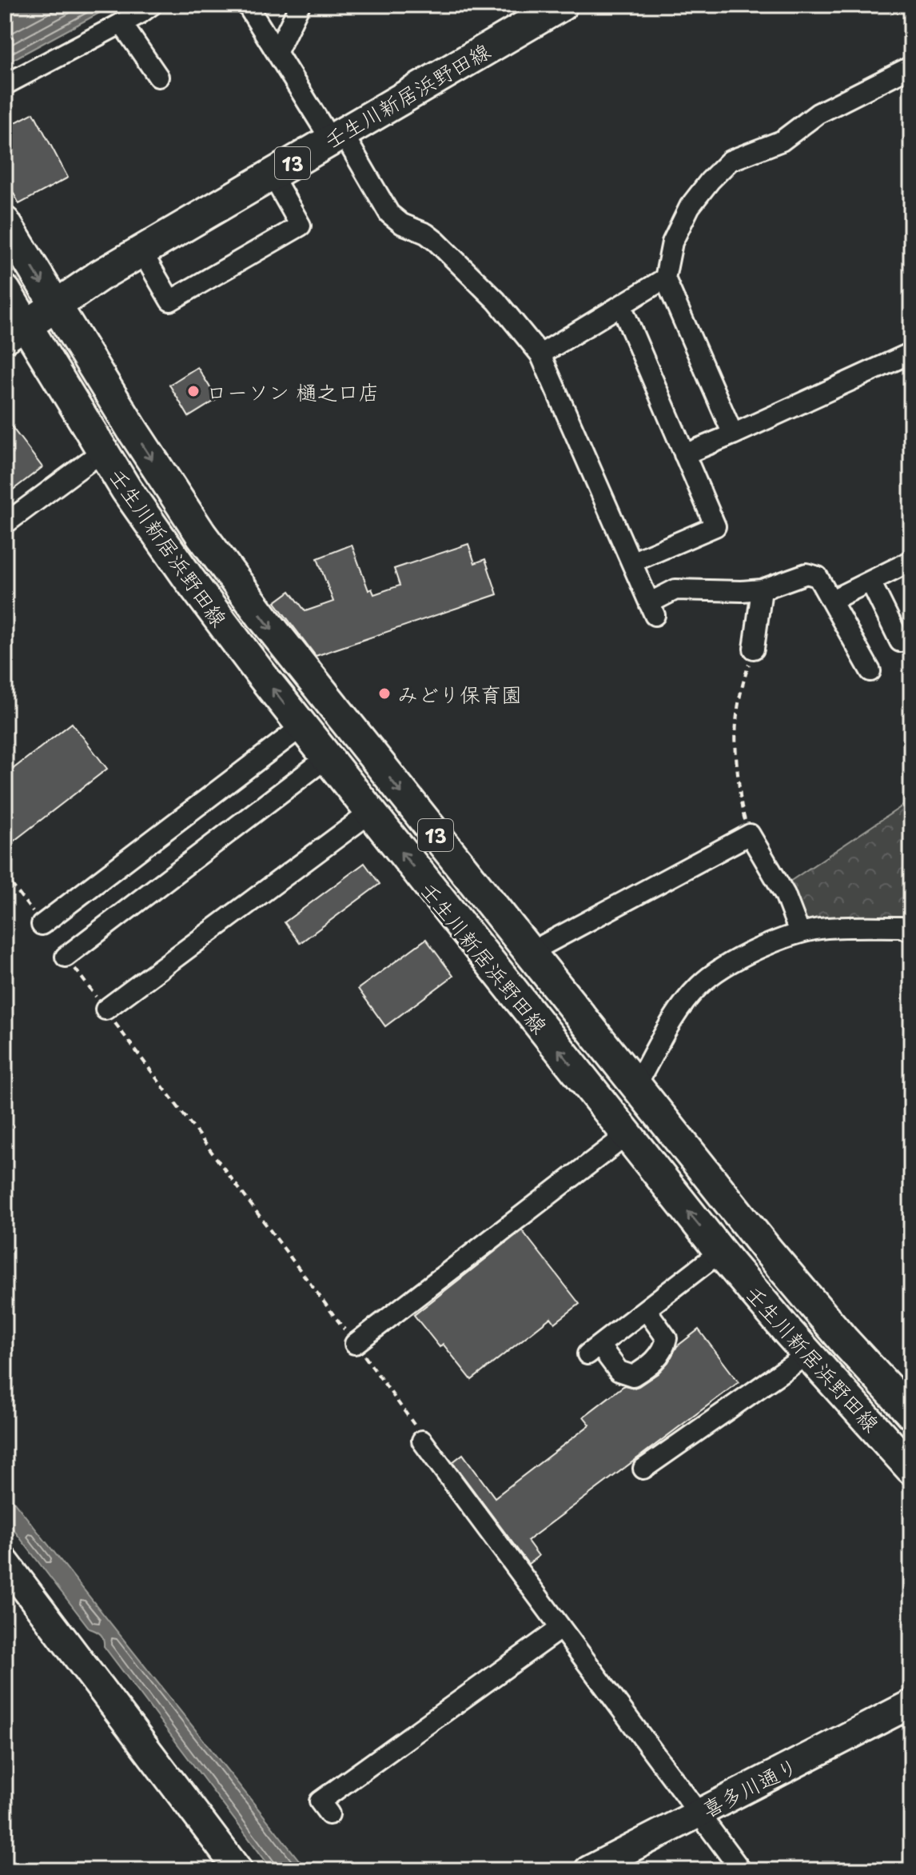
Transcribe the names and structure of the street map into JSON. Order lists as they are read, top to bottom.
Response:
{
  "streets": {
    "main road": ["壬生川新居浜野田線", "13"],
    "street": ["喜多川通り"]
  },
  "places": ["ローソン 樋之口店", "みどり保育園"]
}
